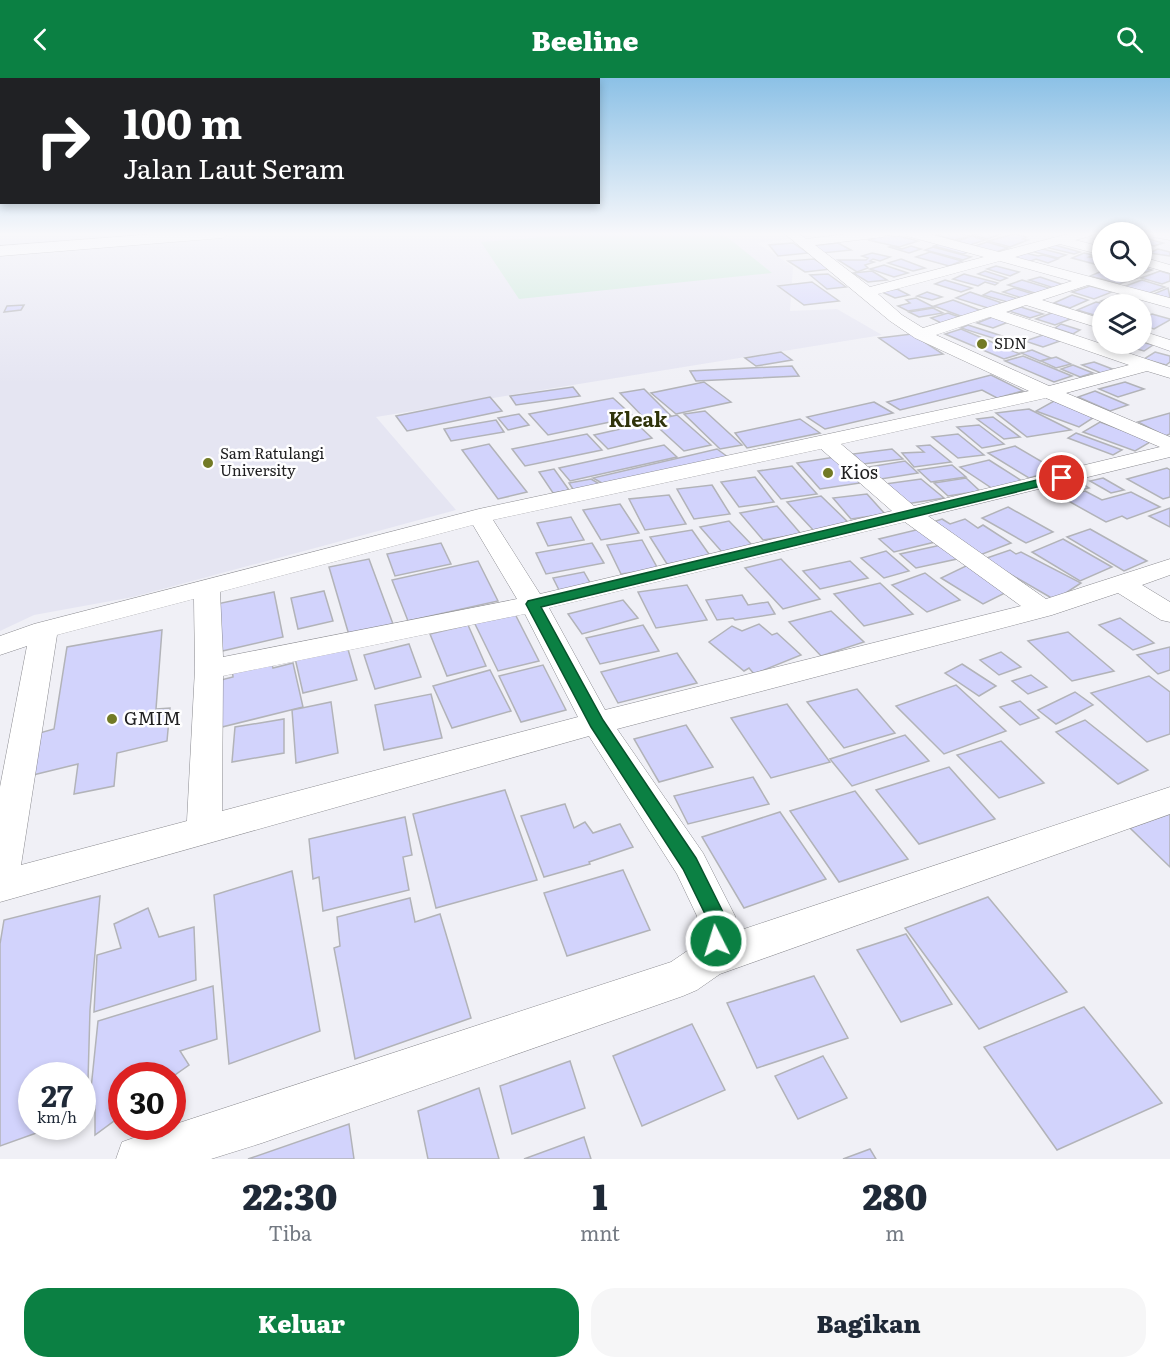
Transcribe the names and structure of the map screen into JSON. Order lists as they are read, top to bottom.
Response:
{
  "districts": ["Kleak"],
  "places": [
    "SDN",
    "Sam Ratulangi University",
    "Kios",
    "GMIM"
  ],
  "page": {
    "header": "Beeline",
    "turn": ["100 m", "Jalan Laut Seram"],
    "speed": "27 km/h",
    "limit": "30",
    "eta": [
      "22:30",
      "Tiba",
      "1",
      "mnt",
      "280",
      "m"
    ],
    "buttons": ["Keluar", "Bagikan"]
  }
}
